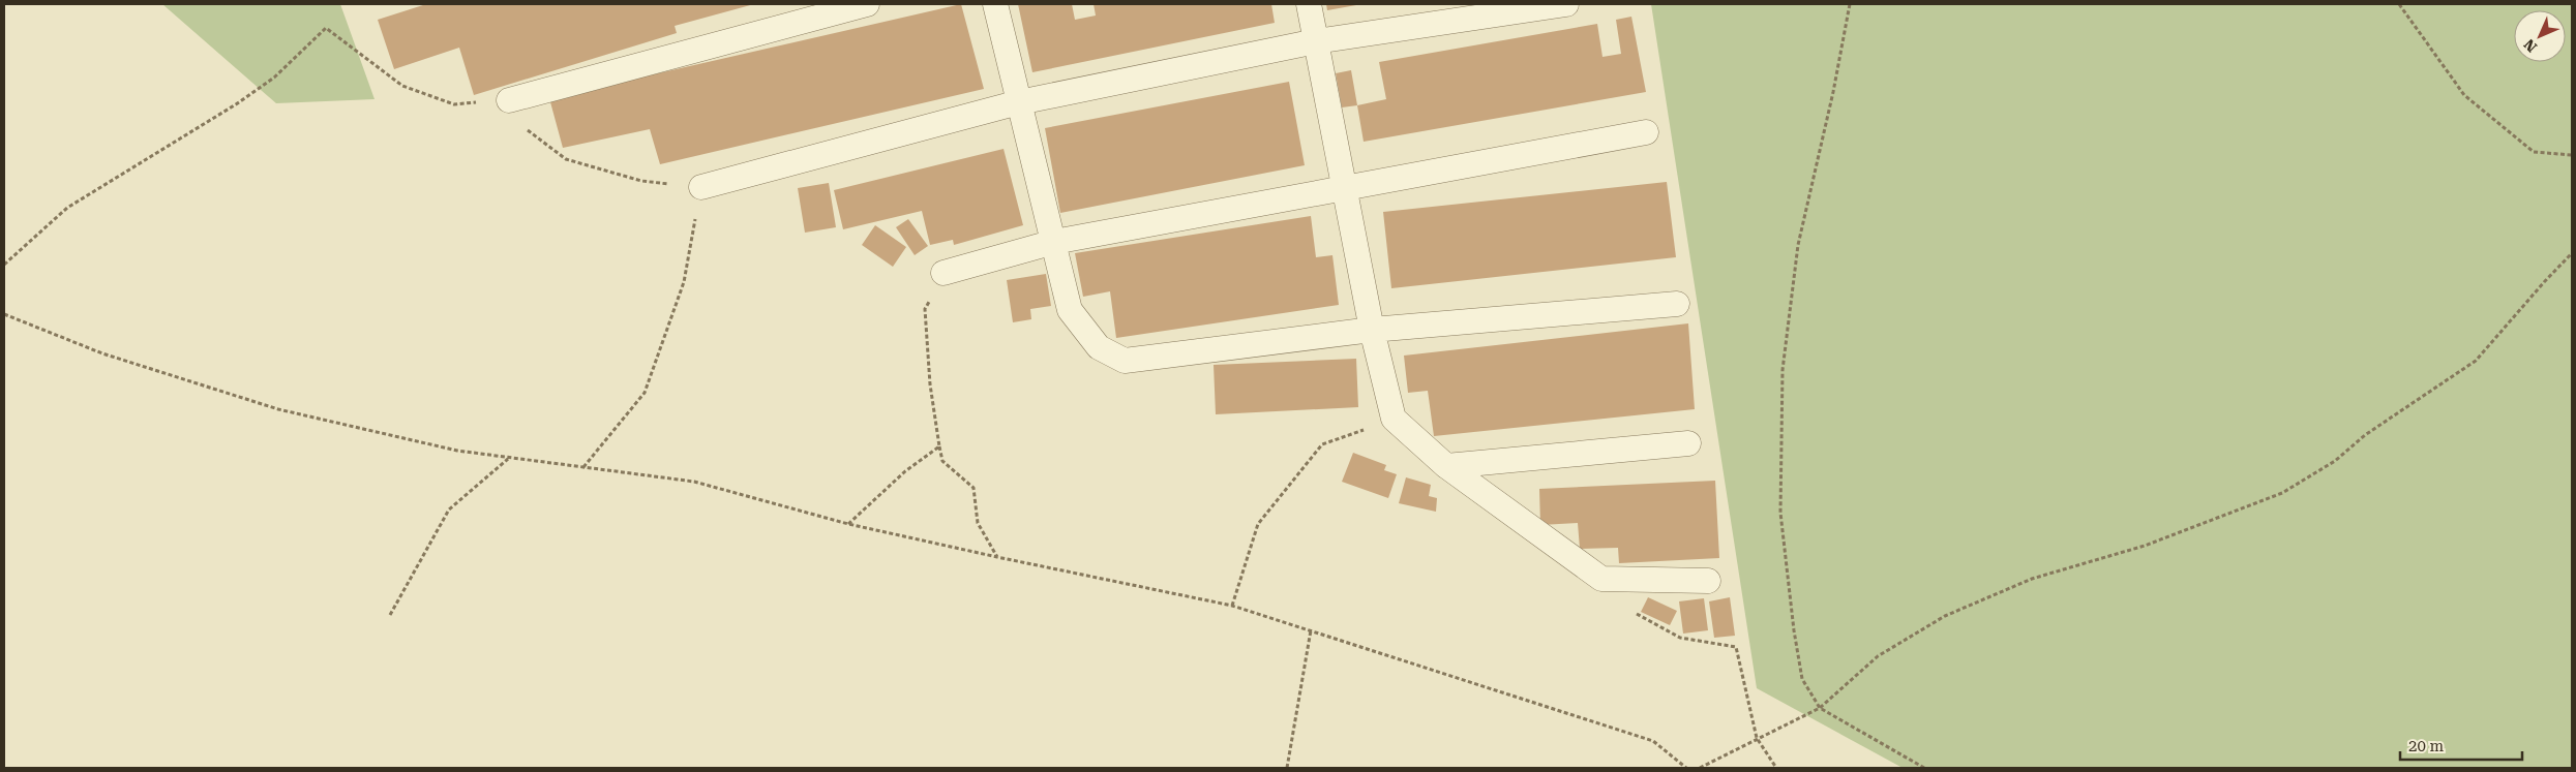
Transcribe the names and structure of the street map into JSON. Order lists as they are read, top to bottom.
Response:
{
  "scale_bar": "20 m",
  "north": "bottom left"
}
